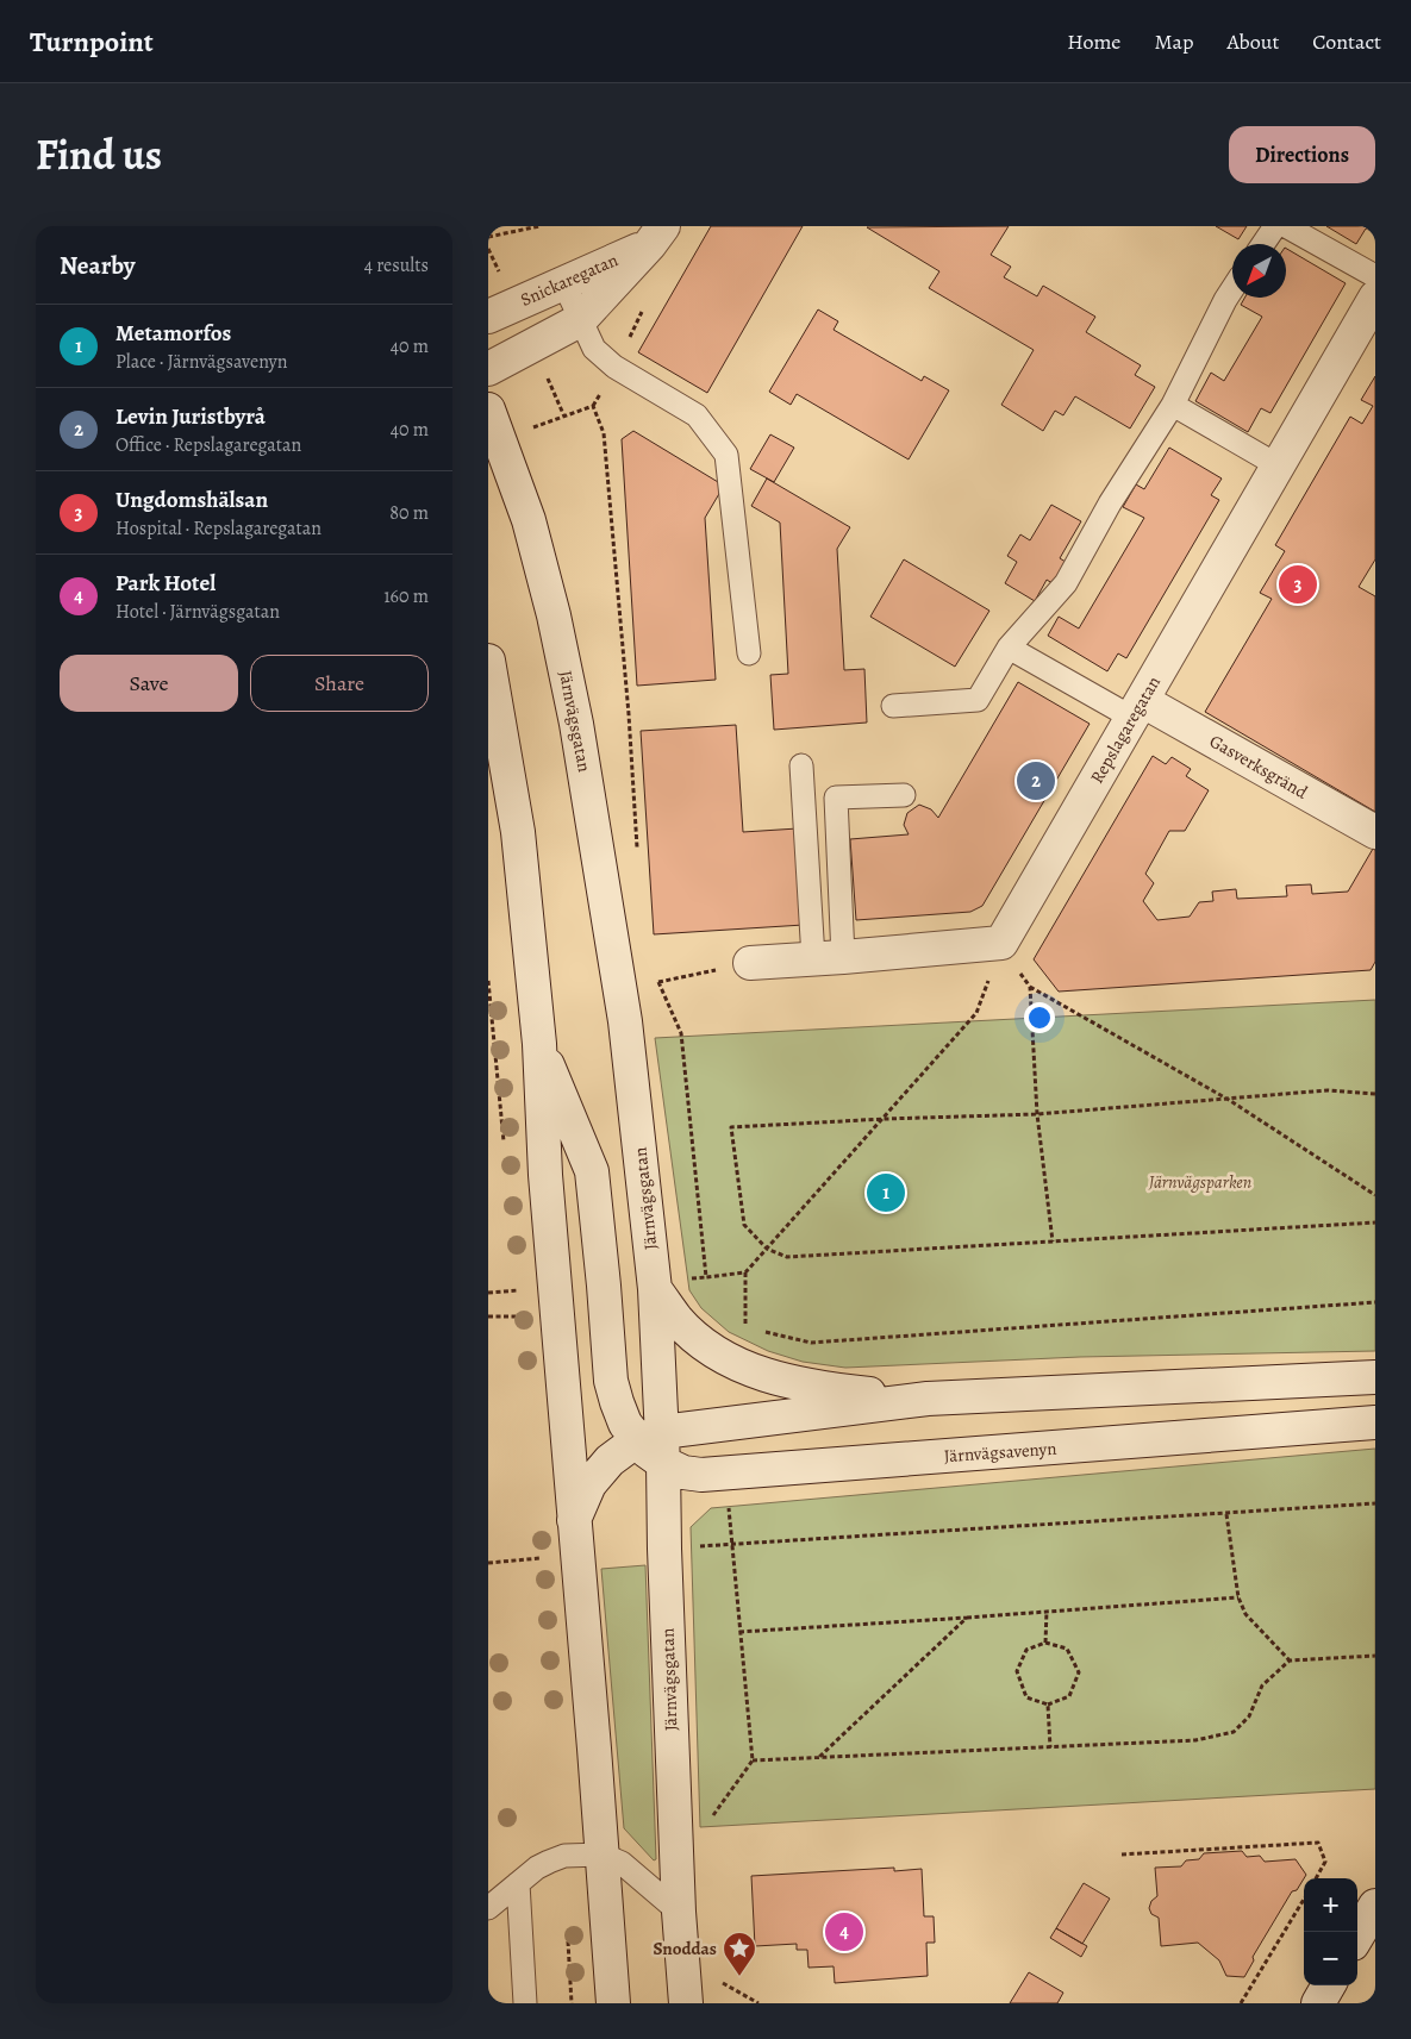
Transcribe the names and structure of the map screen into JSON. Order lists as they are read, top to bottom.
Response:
{
  "streets": {
    "main road": [
      "Snickaregatan",
      "Järnvägsgatan",
      "Repslagaregatan",
      "Gasverksgränd",
      "Järnvägsavenyn"
    ]
  },
  "crossings": [
    ["Järnvägsgatan", "Järnvägsavenyn"],
    ["Repslagaregatan", "Gasverksgränd"]
  ],
  "parks": ["Järnvägsparken"],
  "places": {
    "place": ["Snoddas"]
  },
  "north": "bottom left",
  "page": {
    "header": "Turnpoint",
    "nav": [
      "Home",
      "Map",
      "About",
      "Contact"
    ],
    "title": "Find us",
    "buttons": [
      "Directions",
      ["Save", "Share"]
    ],
    "heading": ["Nearby", "4 results"],
    "list": [
      {
        "mark": "1",
        "name": "Metamorfos",
        "note": "Place · Järnvägsavenyn",
        "value": "40 m"
      },
      {
        "mark": "2",
        "name": "Levin Juristbyrå",
        "note": "Office · Repslagaregatan",
        "value": "40 m"
      },
      {
        "mark": "3",
        "name": "Ungdomshälsan",
        "note": "Hospital · Repslagaregatan",
        "value": "80 m"
      },
      {
        "mark": "4",
        "name": "Park Hotel",
        "note": "Hotel · Järnvägsgatan",
        "value": "160 m"
      }
    ],
    "pins": [
      "3",
      "2",
      "1",
      "4"
    ],
    "map_buttons": ["+", "−"]
  }
}
